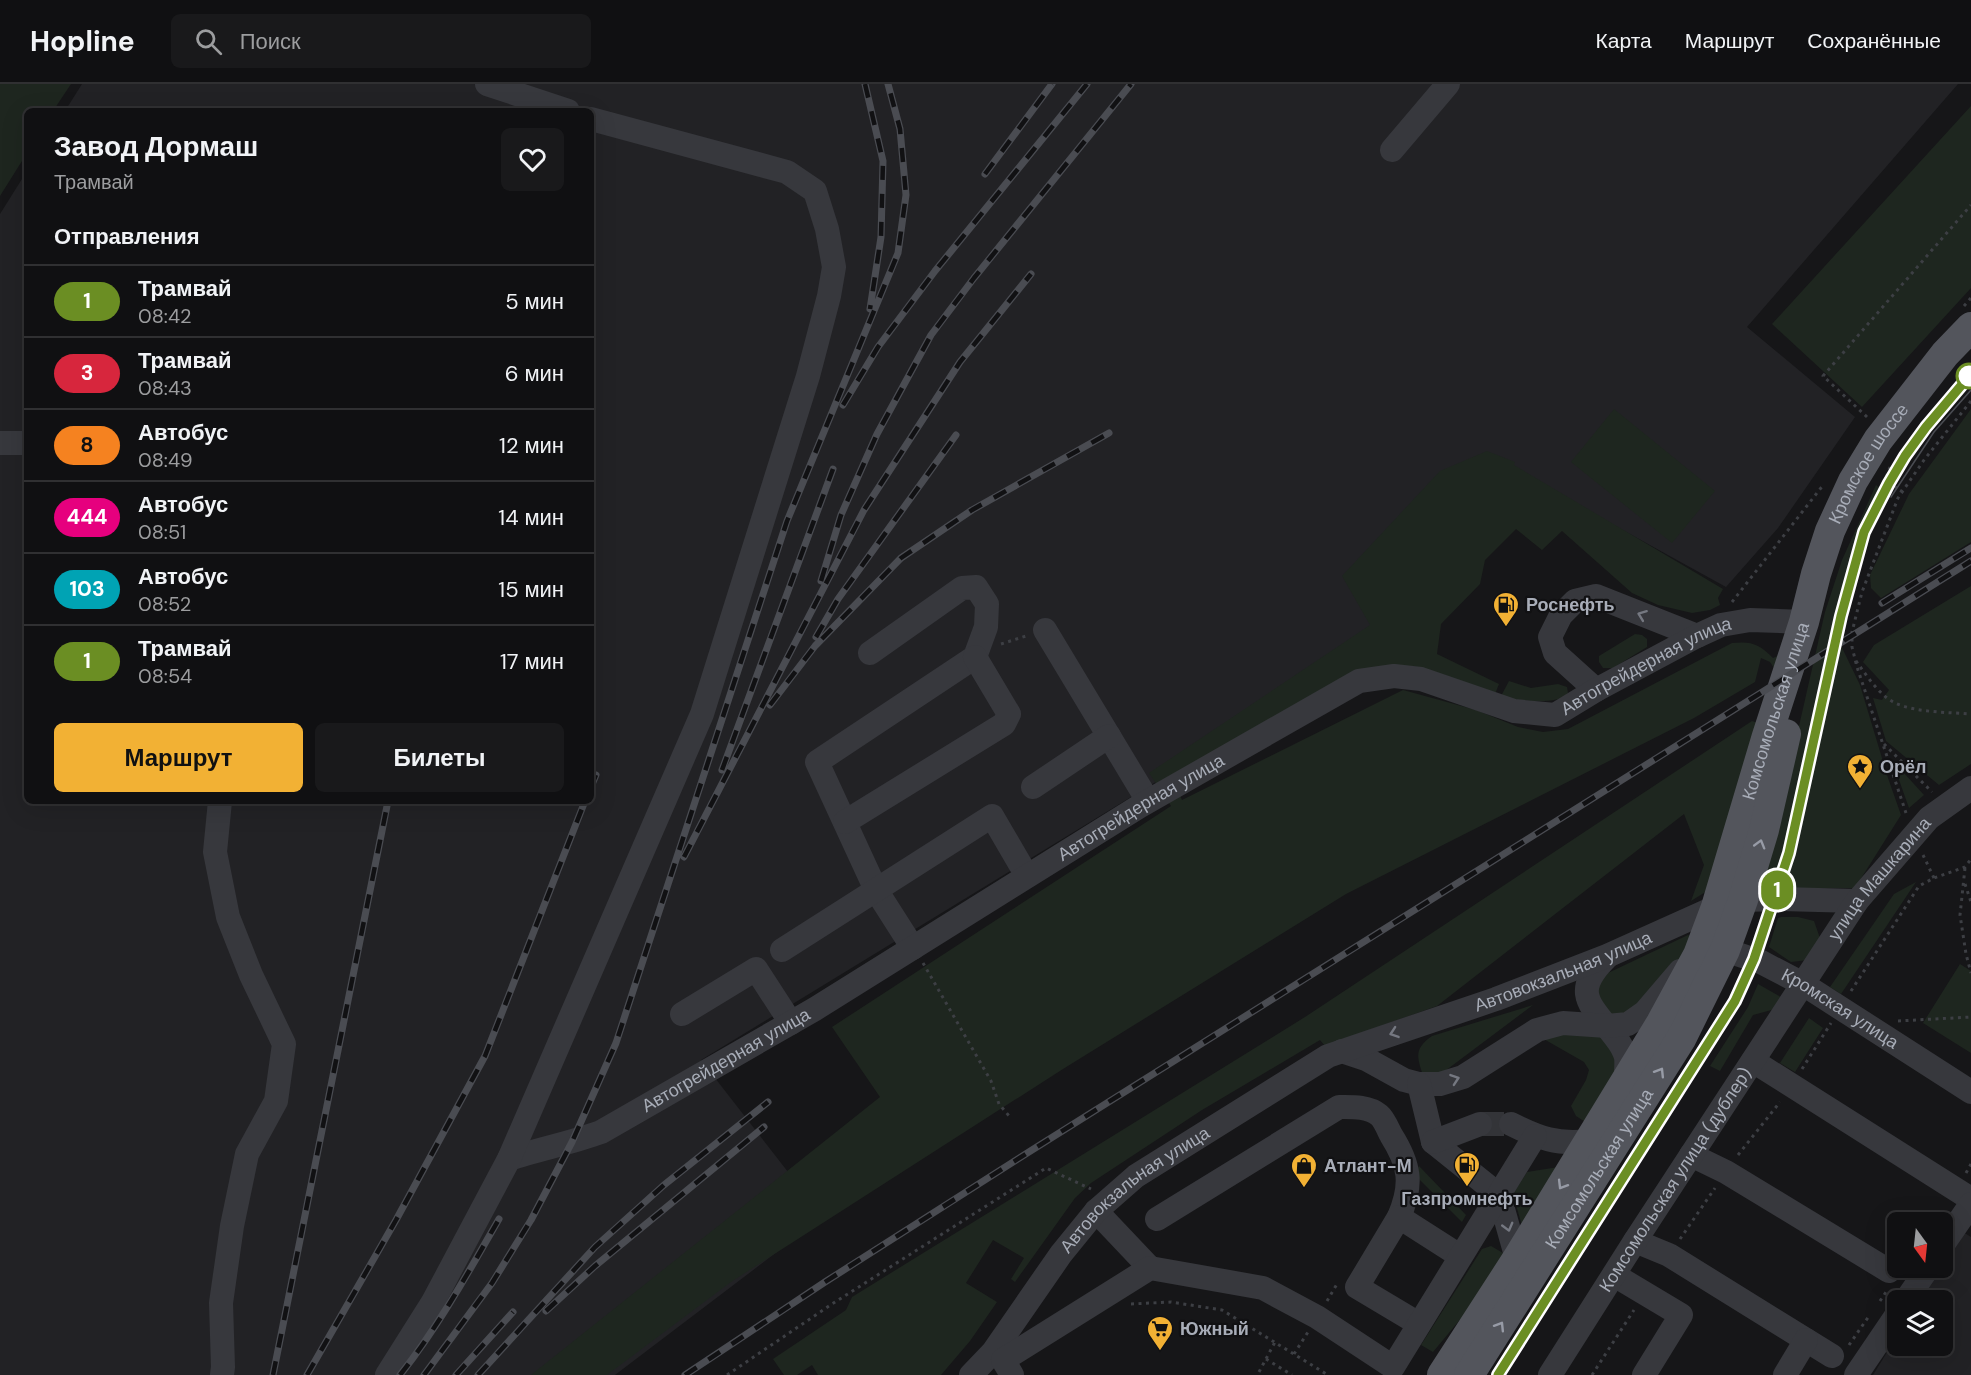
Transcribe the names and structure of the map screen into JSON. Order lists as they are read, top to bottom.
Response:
{
  "streets": {
    "main road": ["Кромское шоссе", "Комсомольская улица"],
    "street": [
      "Автогрейдерная улица",
      "улица Машкарина",
      "Автовокзальная улица",
      "Кромская улица",
      "Комсомольская улица (дублер)"
    ]
  },
  "crossings": [
    ["Кромское шоссе", "Автогрейдерная улица"],
    ["Кромское шоссе", "Комсомольская улица"],
    ["Автогрейдерная улица", "Комсомольская улица"],
    ["Комсомольская улица", "Автовокзальная улица"],
    ["Комсомольская улица", "Кромская улица"],
    ["улица Машкарина", "Кромская улица"],
    ["улица Машкарина", "Комсомольская улица (дублер)"],
    ["Кромская улица", "Комсомольская улица (дублер)"]
  ],
  "places": {
    "fuel station": ["Роснефть", "Газпромнефть"],
    "place": ["Орёл"],
    "shop": ["Атлант-М"],
    "supermarket": ["Южный"]
  },
  "lines": ["tram line 1"],
  "north": "bottom",
  "page": {
    "header": "Hopline",
    "search": "Поиск",
    "nav": ["Карта", "Маршрут", "Сохранённые"],
    "on_map": "1",
    "heading": [
      ["Завод Дормаш", "Трамвай"],
      "Отправления"
    ],
    "list": [
      {
        "mark": "1",
        "name": "Трамвай",
        "note": "08:42",
        "value": "5 мин"
      },
      {
        "mark": "3",
        "name": "Трамвай",
        "note": "08:43",
        "value": "6 мин"
      },
      {
        "mark": "8",
        "name": "Автобус",
        "note": "08:49",
        "value": "12 мин"
      },
      {
        "mark": "444",
        "name": "Автобус",
        "note": "08:51",
        "value": "14 мин"
      },
      {
        "mark": "103",
        "name": "Автобус",
        "note": "08:52",
        "value": "15 мин"
      },
      {
        "mark": "1",
        "name": "Трамвай",
        "note": "08:54",
        "value": "17 мин"
      }
    ],
    "buttons": ["Маршрут", "Билеты"]
  }
}
